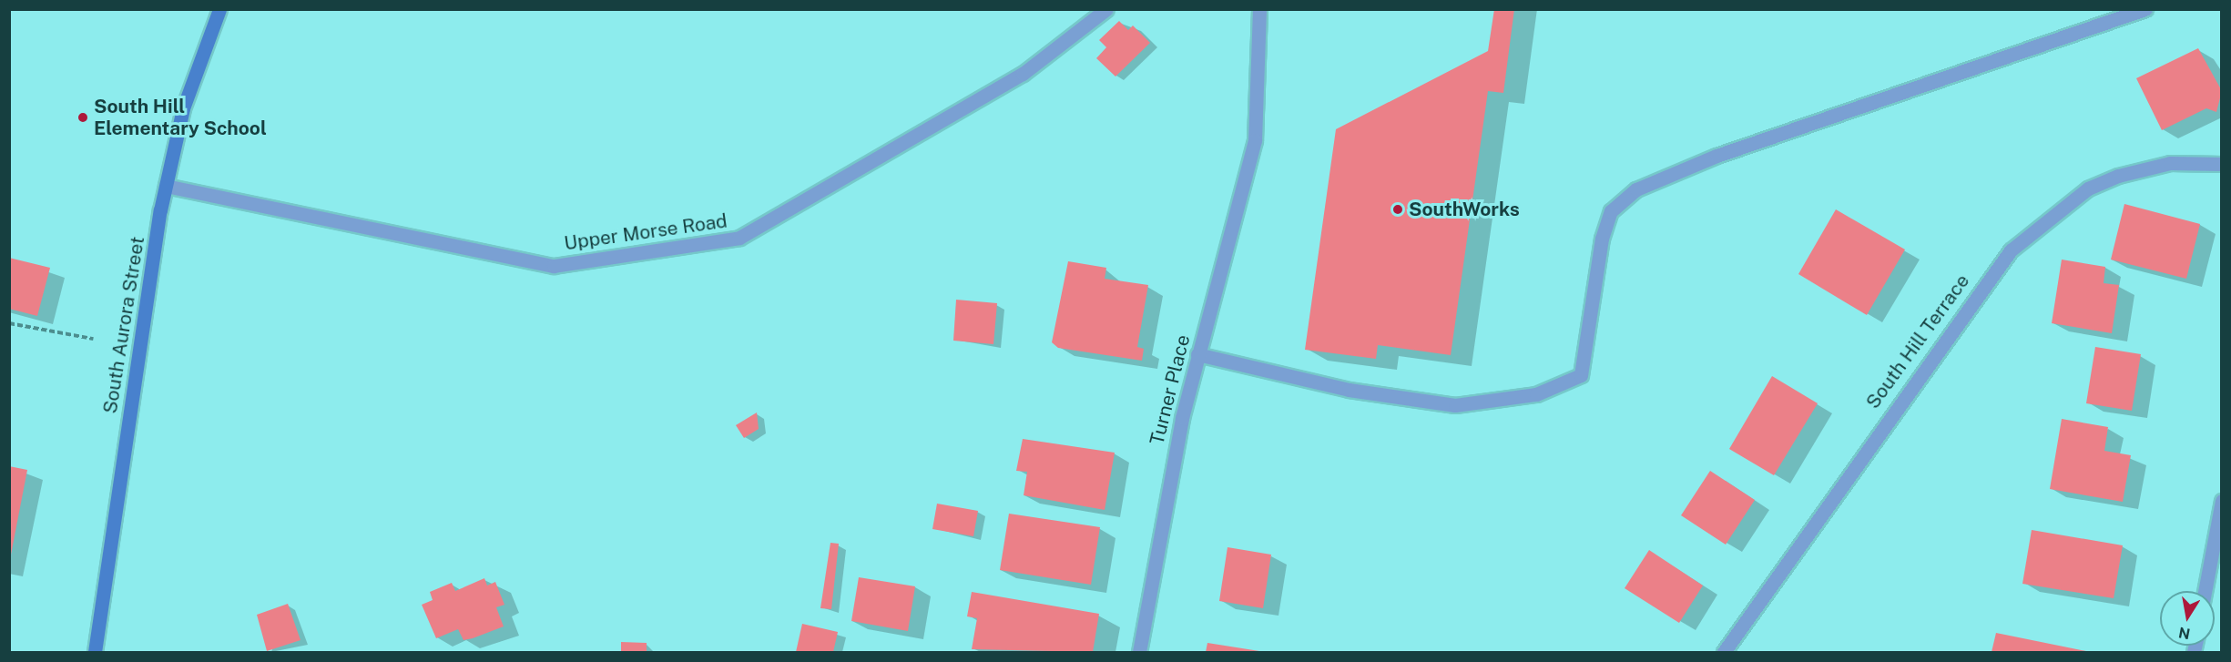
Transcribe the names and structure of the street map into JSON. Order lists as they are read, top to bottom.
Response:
{
  "streets": {
    "main road": ["South Aurora Street"],
    "street": ["Upper Morse Road", "South Hill Terrace", "Turner Place"]
  },
  "crossings": [
    ["Upper Morse Road", "South Aurora Street"]
  ],
  "places": ["South Hill Elementary School", "SouthWorks"],
  "north": "bottom"
}
